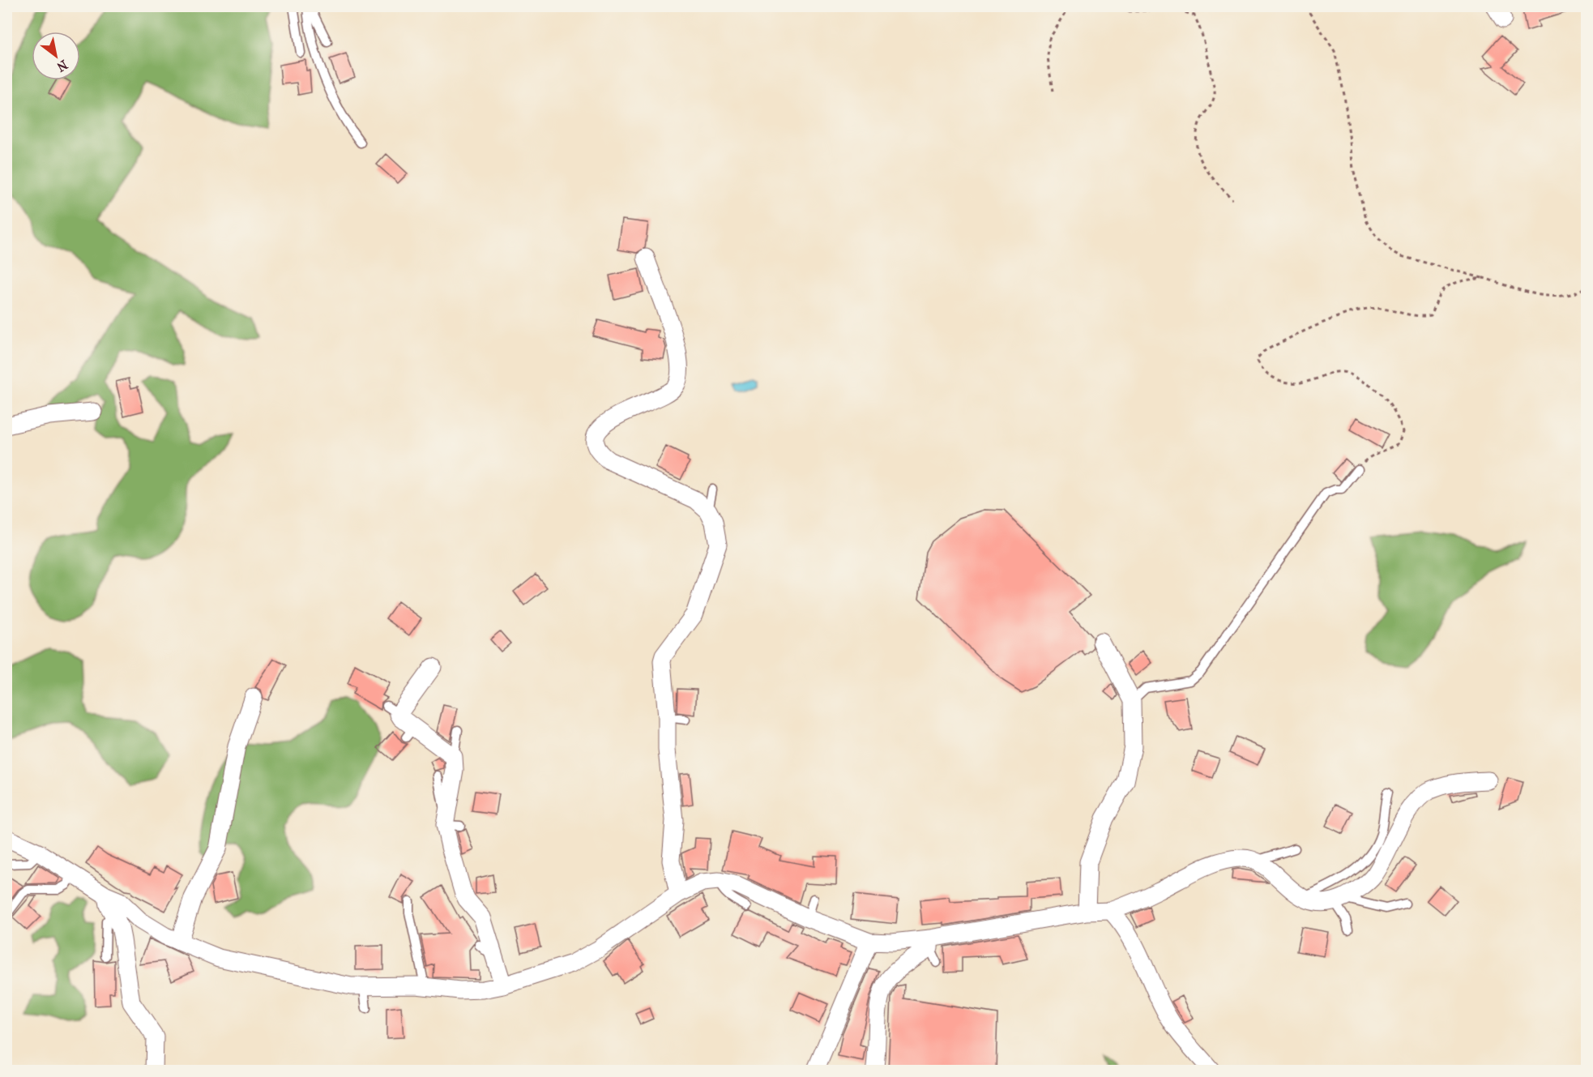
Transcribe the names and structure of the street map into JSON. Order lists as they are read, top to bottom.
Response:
{
  "north": "bottom right"
}
